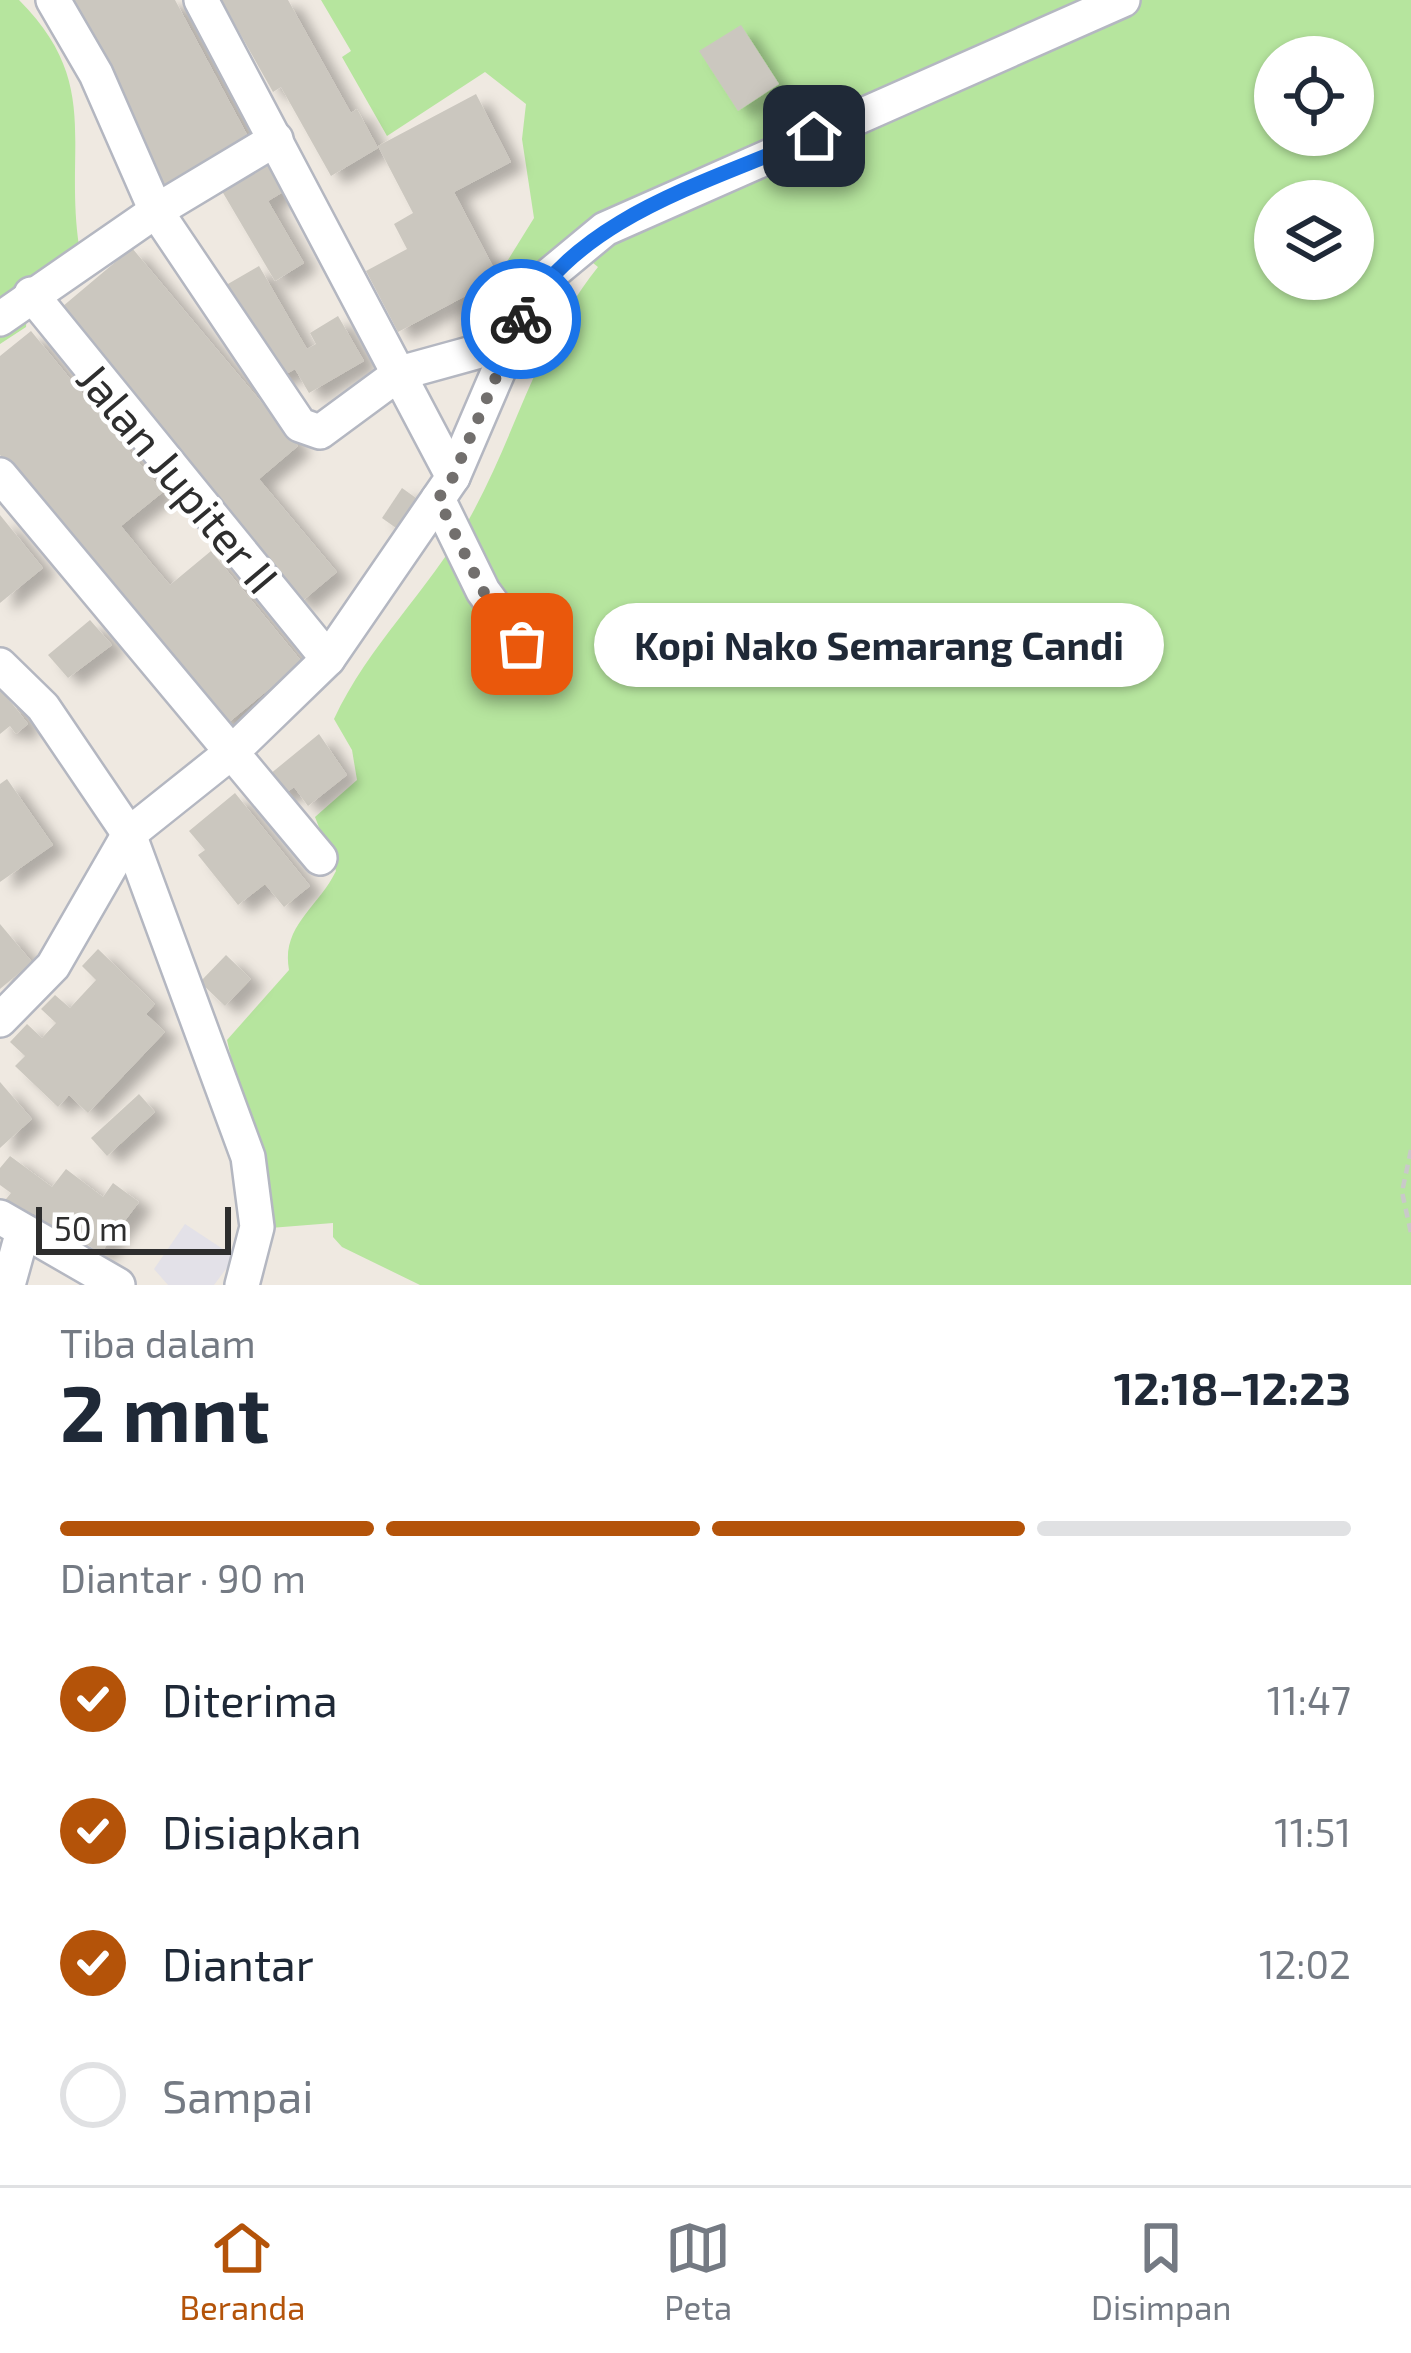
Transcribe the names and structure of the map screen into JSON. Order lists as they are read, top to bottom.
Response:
{
  "streets": {
    "street": ["Jalan Jupiter II"]
  },
  "places": ["Kopi Nako Semarang Candi"],
  "scale_bar": "50 m",
  "page": {
    "bubble": "Kopi Nako Semarang Candi",
    "scale": "50 m",
    "heading": ["2 mnt", "Tiba dalam", "12:18–12:23"],
    "bar": "Diantar · 90 m",
    "list": [
      ["Diterima", "11:47"],
      ["Disiapkan", "11:51"],
      ["Diantar", "12:02"],
      "Sampai"
    ],
    "tabs": ["Beranda", "Peta", "Disimpan"]
  }
}
